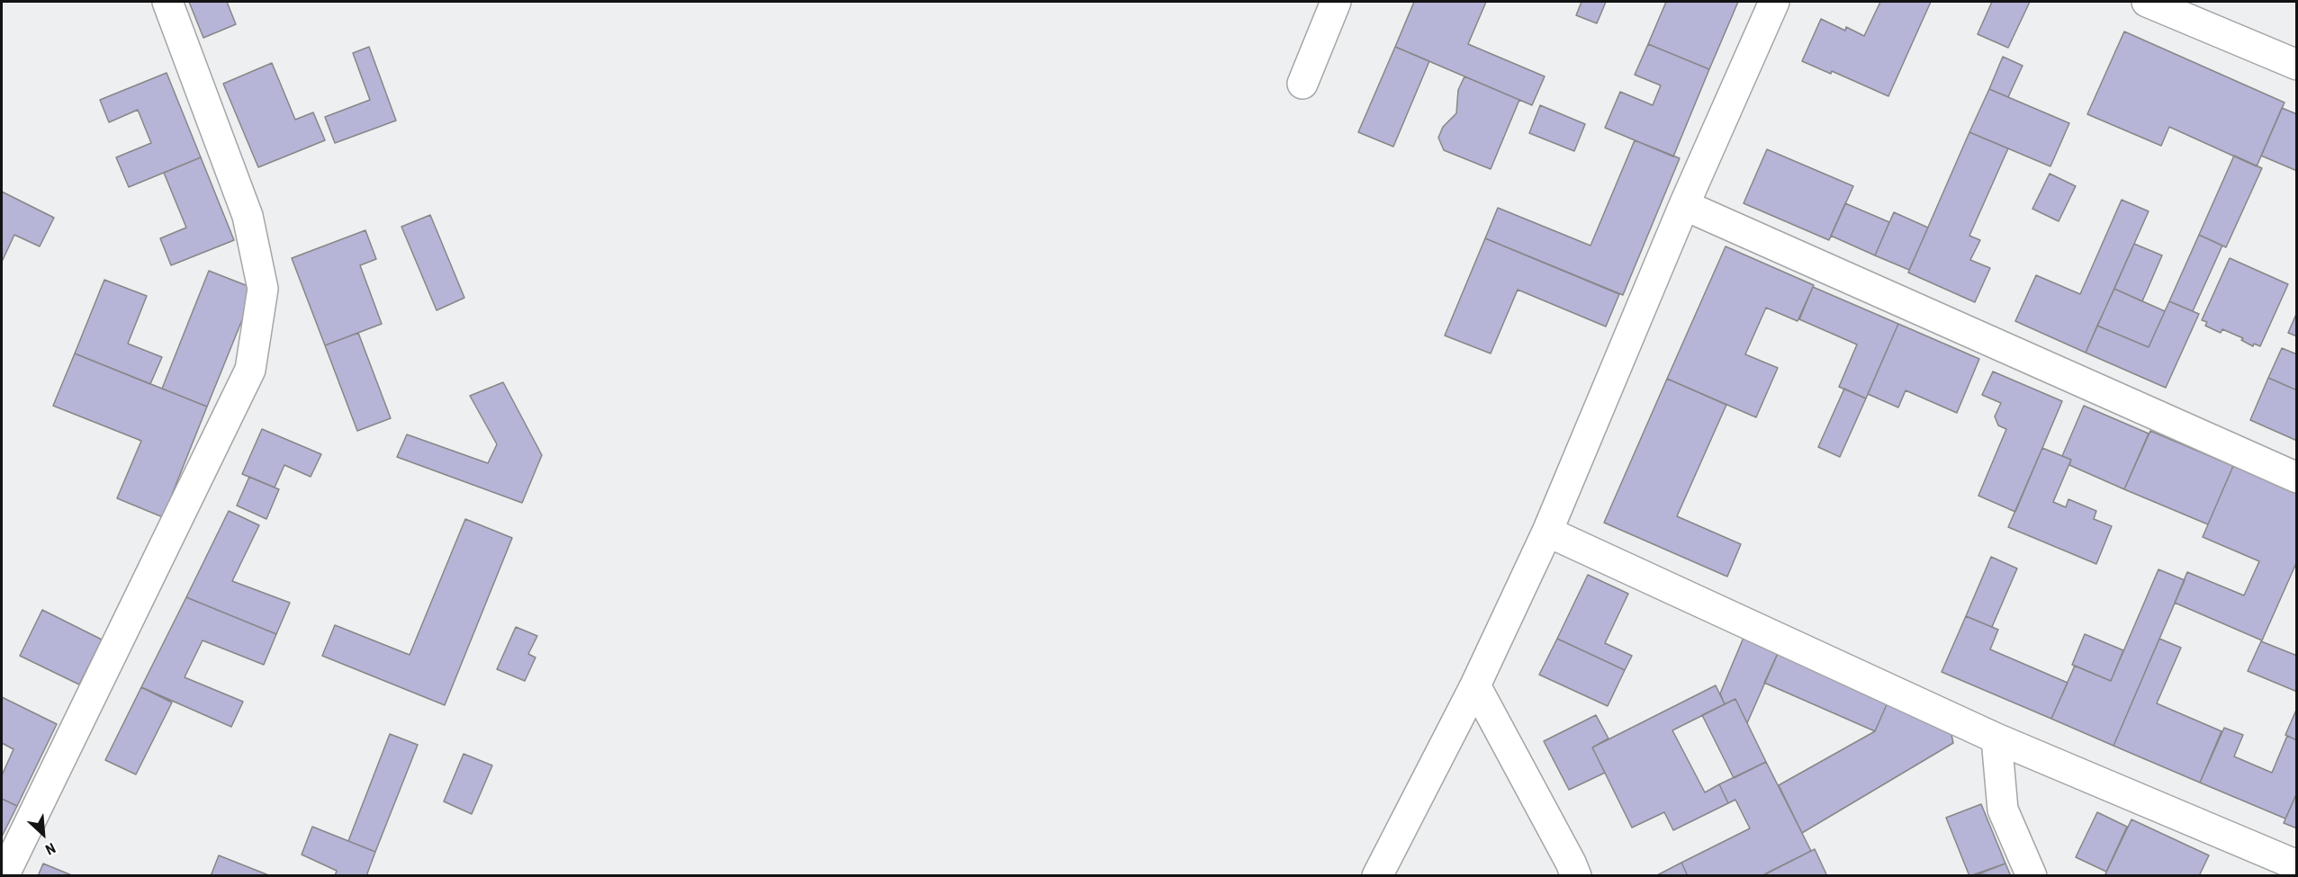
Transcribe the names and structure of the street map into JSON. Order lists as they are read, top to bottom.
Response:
{
  "north": "bottom right"
}
